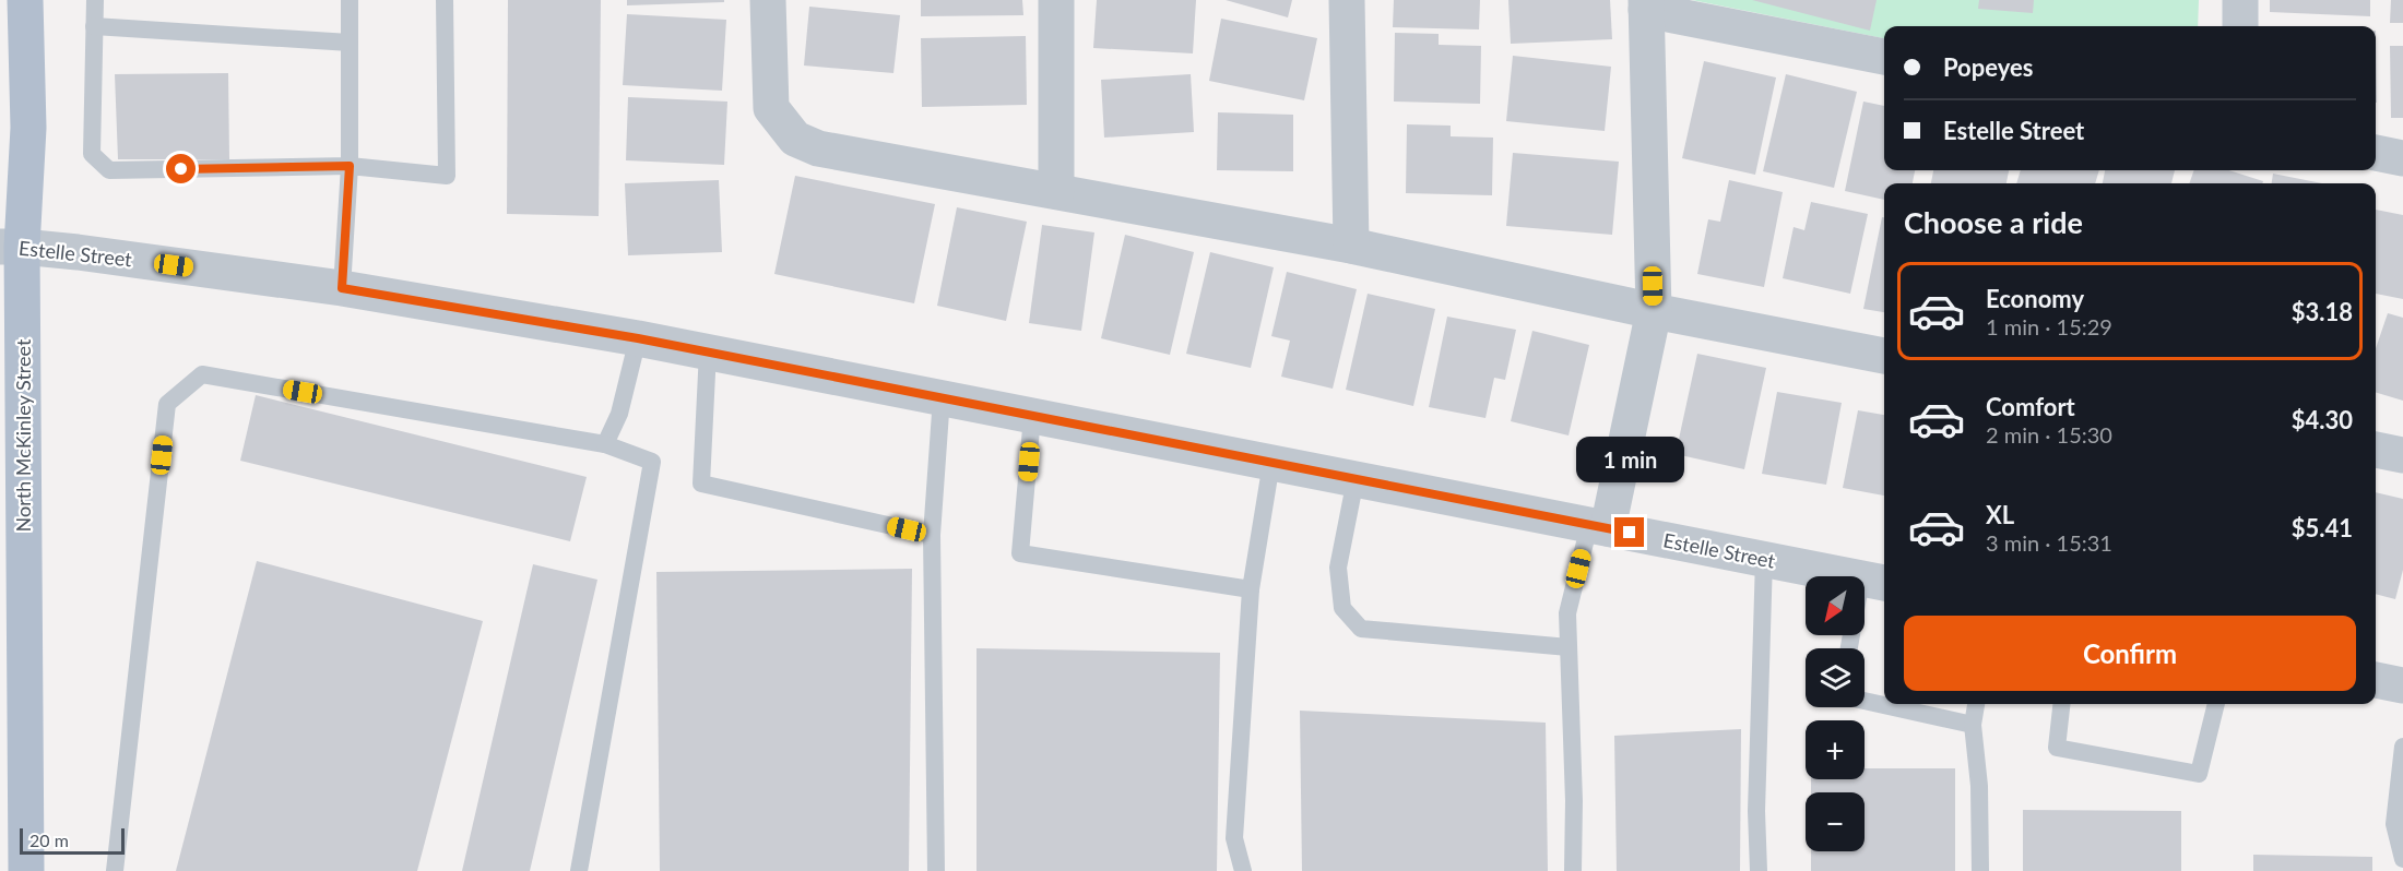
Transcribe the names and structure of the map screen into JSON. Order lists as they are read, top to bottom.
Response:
{
  "streets": {
    "main road": ["North McKinley Street"],
    "street": ["Estelle Street"]
  },
  "crossings": [
    ["Estelle Street", "North McKinley Street"]
  ],
  "scale_bar": "20 m",
  "north": "bottom left",
  "page": {
    "banner": ["Popeyes", "Estelle Street"],
    "heading": "Choose a ride",
    "list": [
      {
        "name": "Economy",
        "note": "1 min · 15:29",
        "value": "$3.18"
      },
      {
        "name": "Comfort",
        "note": "2 min · 15:30",
        "value": "$4.30"
      },
      {
        "name": "XL",
        "note": "3 min · 15:31",
        "value": "$5.41"
      }
    ],
    "bubble": "1 min",
    "map_buttons": ["+", "−"],
    "buttons": "Confirm",
    "scale": "20 m"
  }
}
